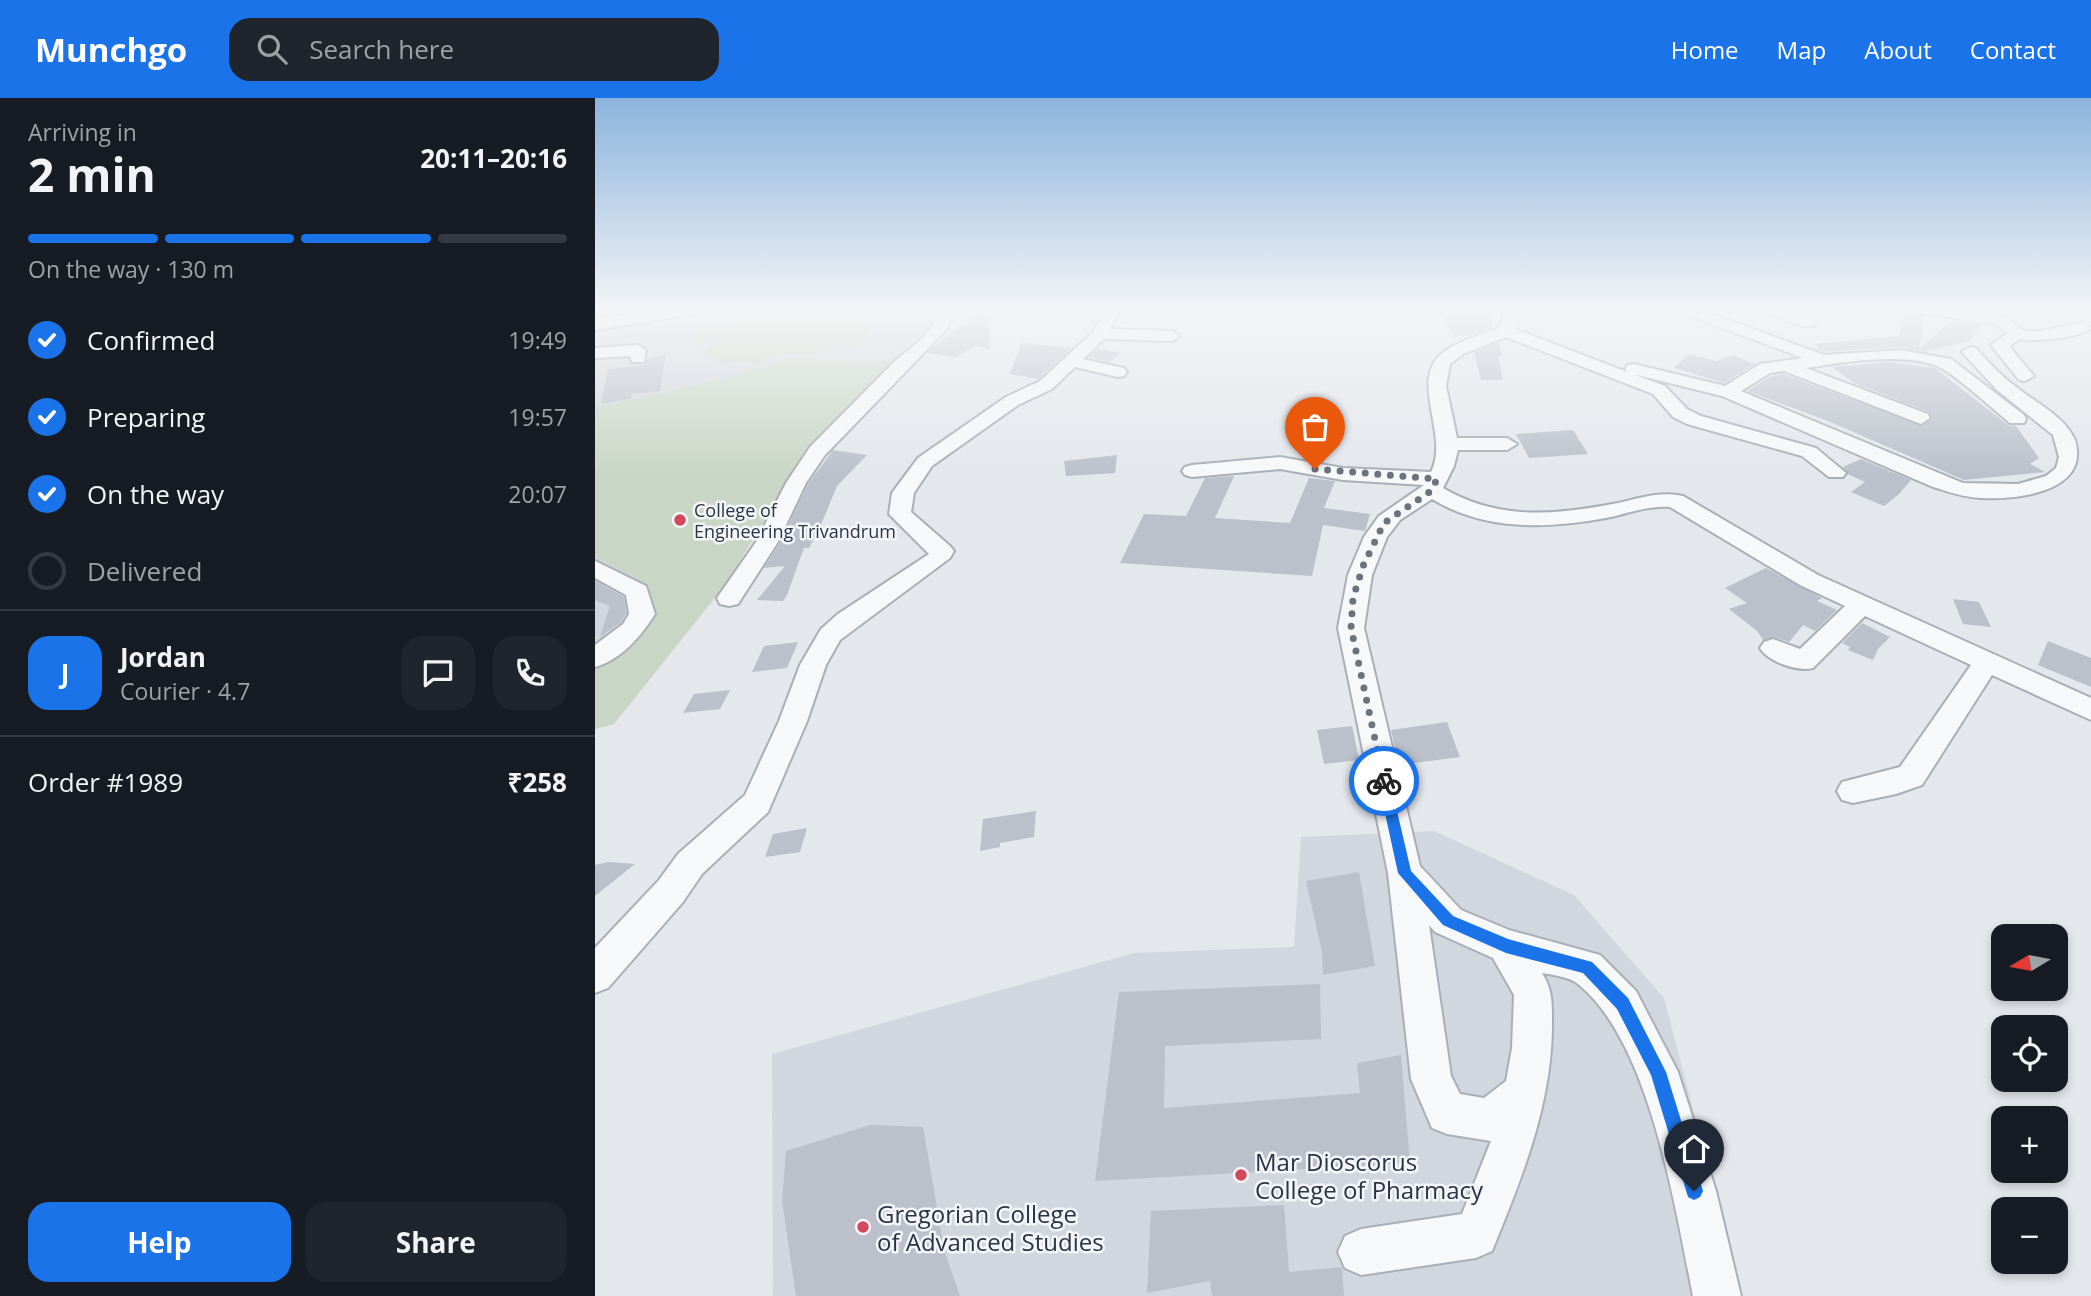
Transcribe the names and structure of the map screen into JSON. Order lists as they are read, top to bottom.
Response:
{
  "places": ["College of Engineering Trivandrum", "Mar Dioscorus College of Pharmacy", "Gregorian College of Advanced Studies"],
  "north": "left",
  "page": {
    "header": "Munchgo",
    "search": "Search here",
    "nav": [
      "Home",
      "Map",
      "About",
      "Contact"
    ],
    "heading": ["2 min", "Arriving in", "20:11–20:16"],
    "panel": [
      "Jordan",
      "Courier · 4.7",
      "Order #1989",
      "₹258"
    ],
    "bar": "On the way · 130 m",
    "list": [
      ["Confirmed", "19:49"],
      ["Preparing", "19:57"],
      ["On the way", "20:07"],
      "Delivered"
    ],
    "round": "J",
    "map_buttons": ["+", "−"],
    "buttons": ["Help", "Share"]
  }
}
